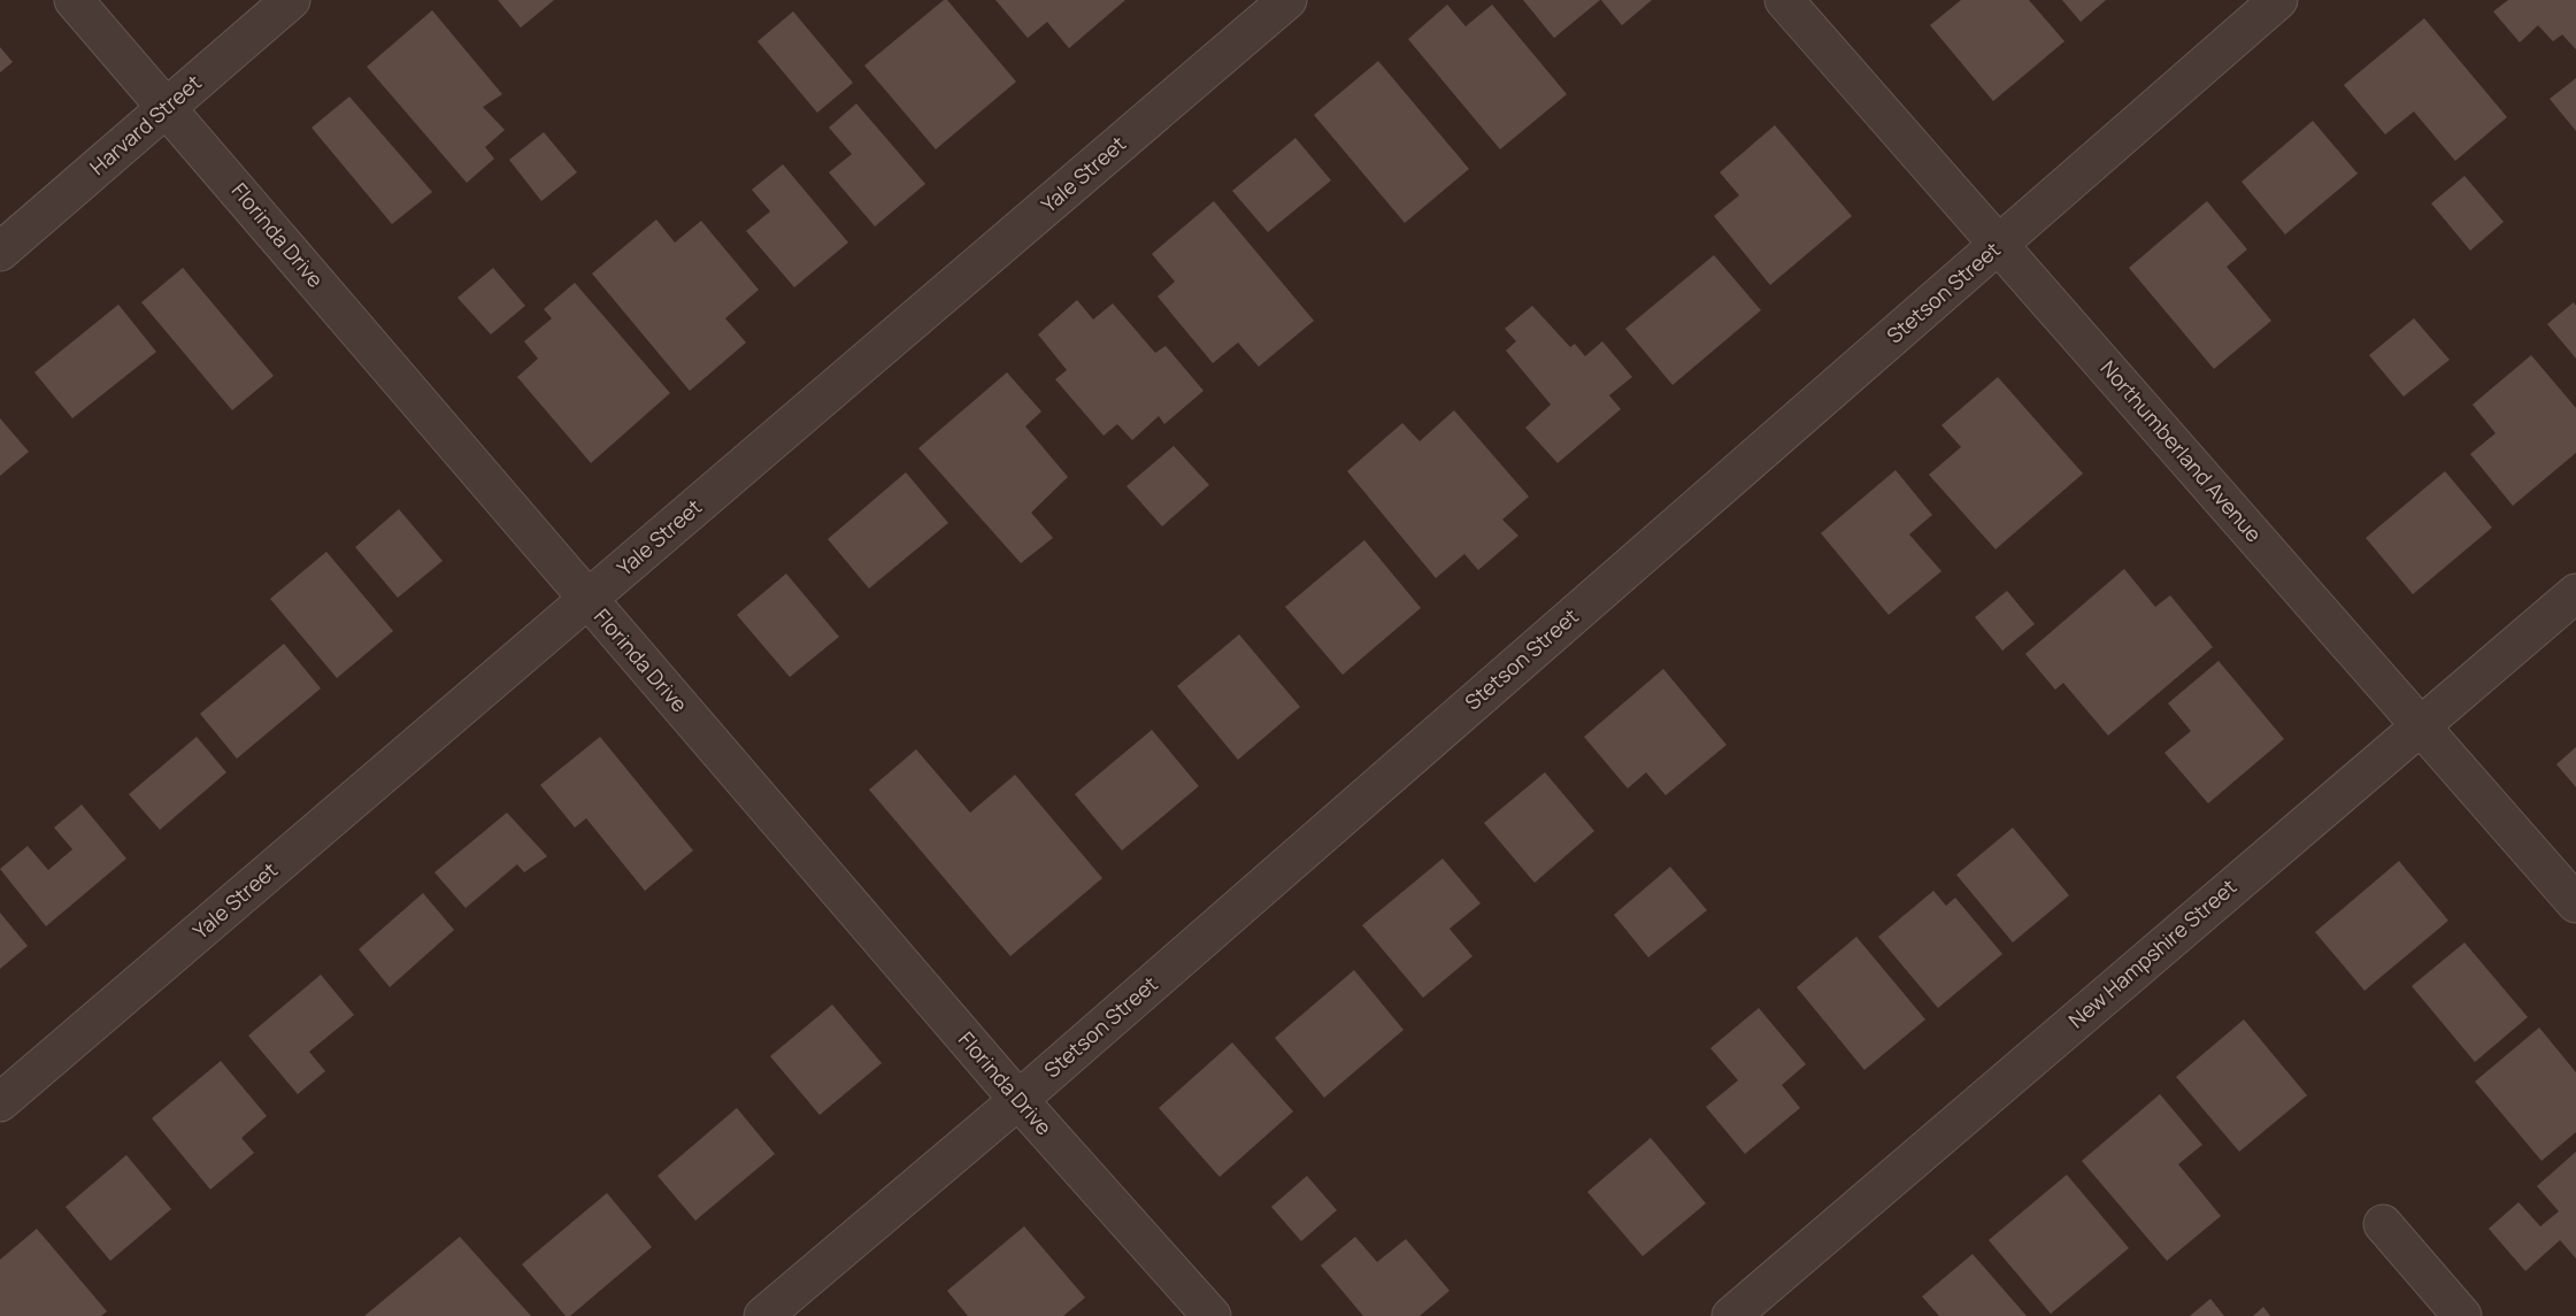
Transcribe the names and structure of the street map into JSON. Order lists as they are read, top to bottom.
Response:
{
  "streets": {
    "street": [
      "Harvard Street",
      "Yale Street",
      "Florinda Drive",
      "Stetson Street",
      "Northumberland Avenue",
      "New Hampshire Street"
    ]
  },
  "crossings": [
    ["Harvard Street", "Florinda Drive"],
    ["Yale Street", "Florinda Drive"],
    ["Florinda Drive", "Stetson Street"],
    ["Stetson Street", "Northumberland Avenue"],
    ["Northumberland Avenue", "New Hampshire Street"]
  ]
}
